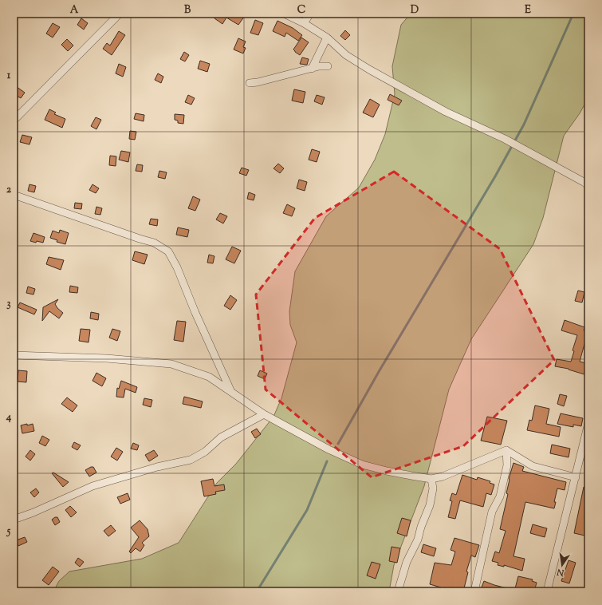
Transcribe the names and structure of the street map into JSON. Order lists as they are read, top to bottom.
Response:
{
  "north": "bottom",
  "grid": {
    "columns": [
      "A",
      "B",
      "C",
      "D",
      "E"
    ],
    "rows": [
      "1",
      "2",
      "3",
      "4",
      "5"
    ]
  }
}
